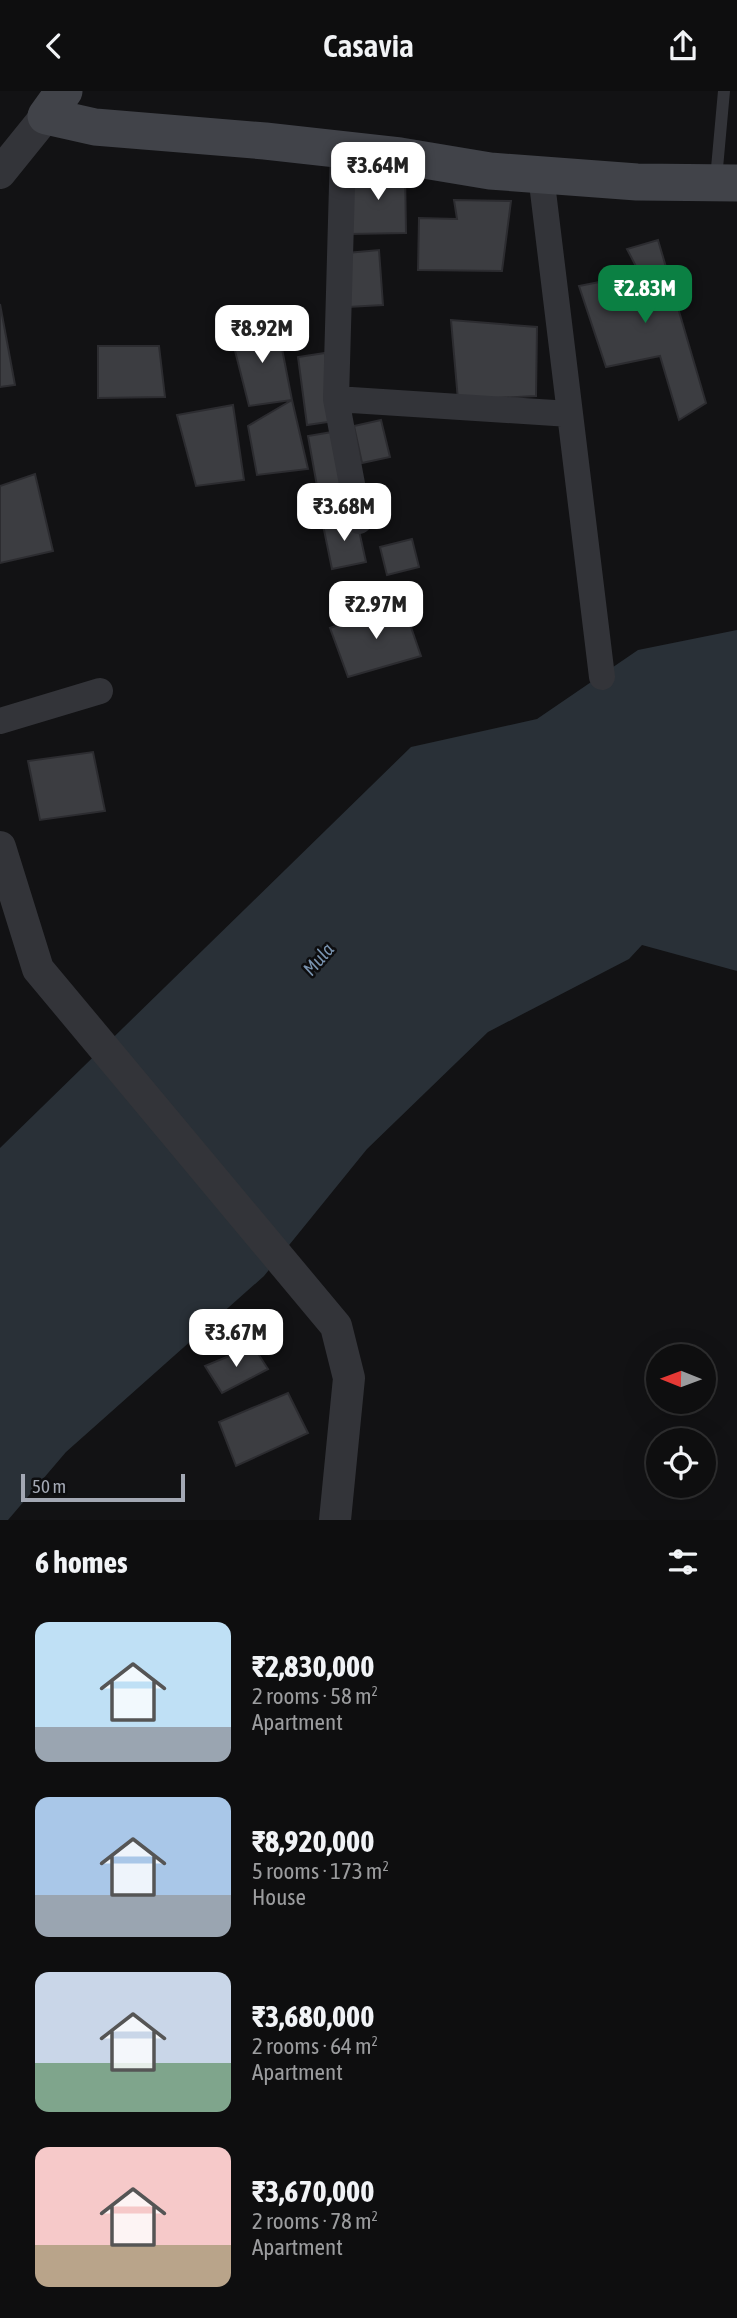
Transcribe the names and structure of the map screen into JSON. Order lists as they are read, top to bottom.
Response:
{
  "water": ["Mula"],
  "scale_bar": "50 m",
  "north": "left",
  "page": {
    "header": "Casavia",
    "price": [
      "₹3.64M",
      "₹2.83M",
      "₹8.92M",
      "₹3.68M",
      "₹2.97M",
      "₹3.67M"
    ],
    "scale": "50 m",
    "heading": "6 homes",
    "list": [
      {
        "name": "₹2,830,000",
        "note": "2 rooms · 58 m² · Apartment"
      },
      {
        "name": "₹8,920,000",
        "note": "5 rooms · 173 m² · House"
      },
      {
        "name": "₹3,680,000",
        "note": "2 rooms · 64 m² · Apartment"
      },
      {
        "name": "₹3,670,000",
        "note": "2 rooms · 78 m² · Apartment"
      }
    ]
  }
}
